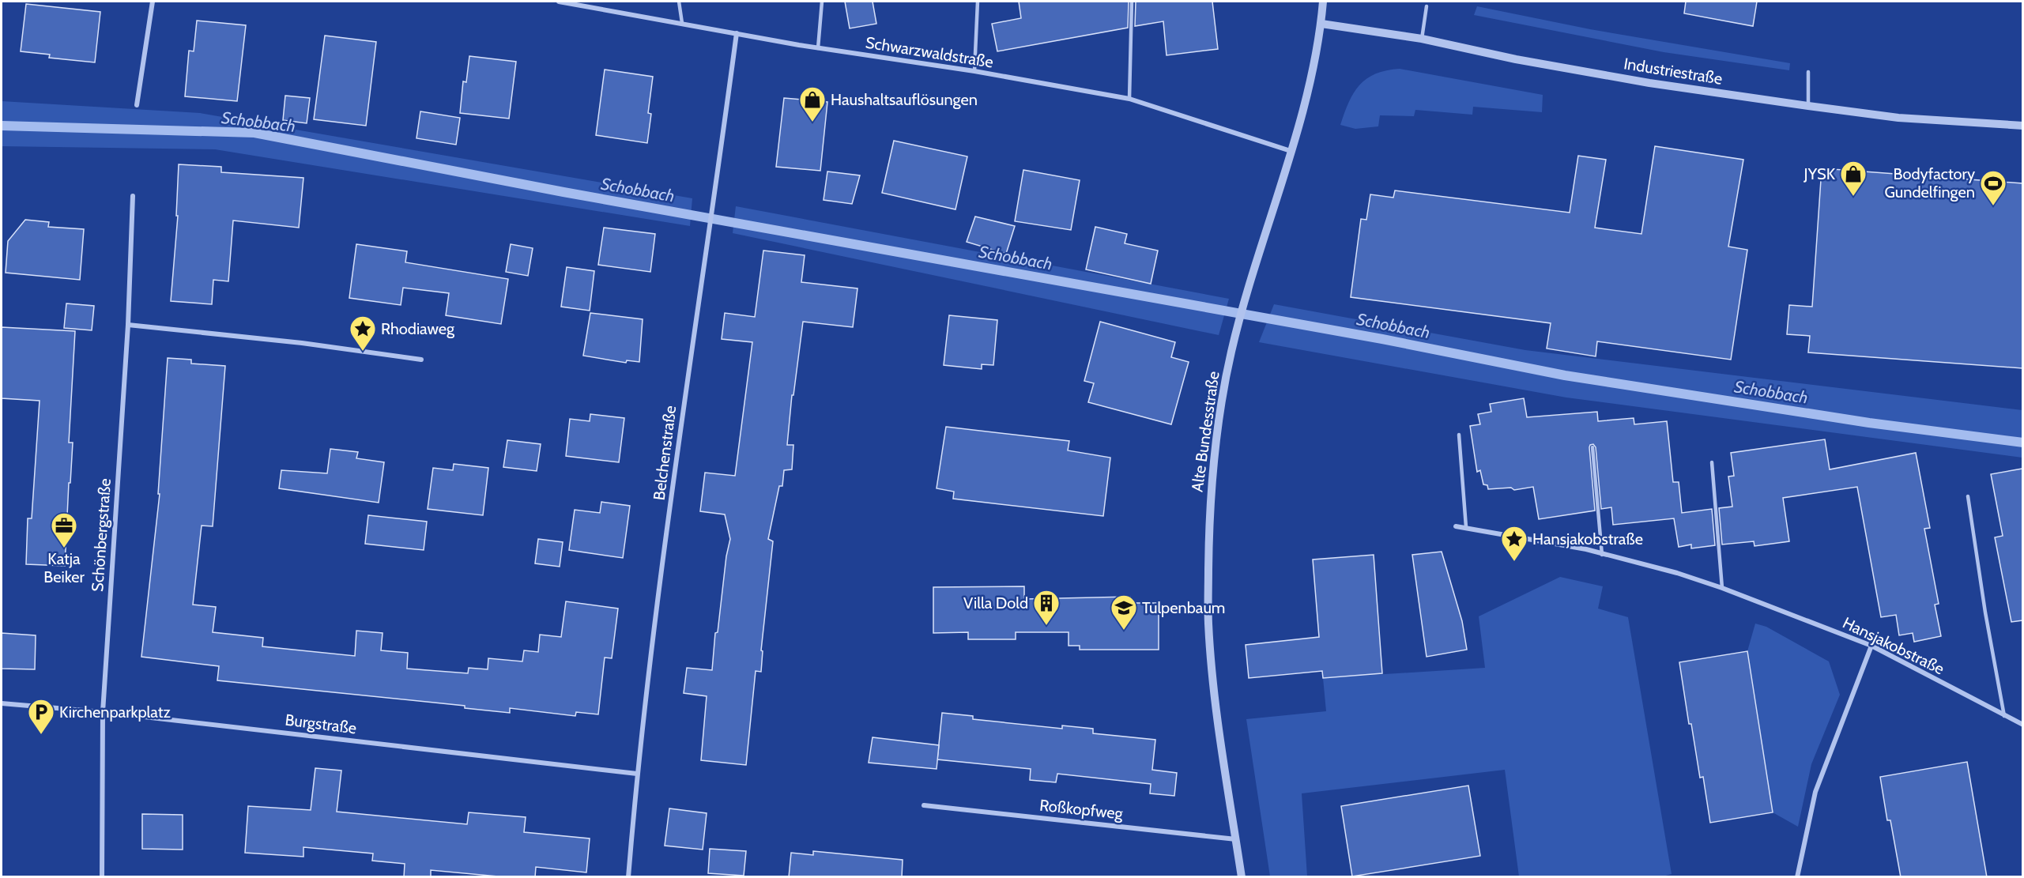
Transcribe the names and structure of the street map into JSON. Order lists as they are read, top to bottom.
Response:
{
  "streets": {
    "street": [
      "Schwarzwaldstraße",
      "Industriestraße",
      "Alte Bundesstraße",
      "Belchenstraße",
      "Schönbergstraße",
      "Hansjakobstraße",
      "Burgstraße",
      "Roßkopfweg"
    ]
  },
  "crossings": [
    ["Schwarzwaldstraße", "Alte Bundesstraße"],
    ["Schwarzwaldstraße", "Belchenstraße"],
    ["Industriestraße", "Alte Bundesstraße"],
    ["Alte Bundesstraße", "Roßkopfweg"],
    ["Belchenstraße", "Burgstraße"],
    ["Schönbergstraße", "Burgstraße"]
  ],
  "water": ["Schobbach"],
  "places": {
    "shop": ["Haushaltsauflösungen", "JYSK"],
    "sports": ["Bodyfactory Gundelfingen"],
    "place": ["Rhodiaweg", "Hansjakobstraße"],
    "office": ["Katja Beiker"],
    "building": ["Villa Dold"],
    "school or university": ["Tulpenbaum"],
    "parking": ["Kirchenparkplatz"]
  }
}
